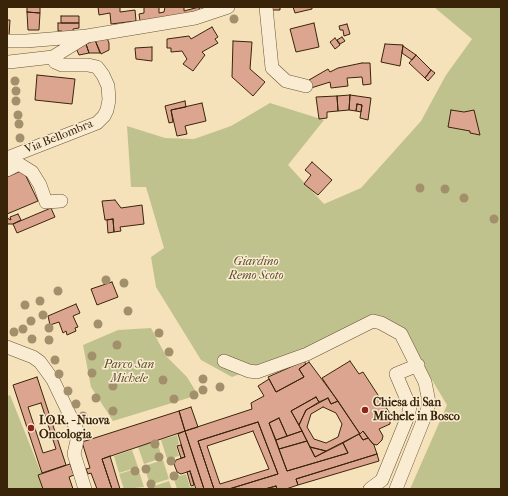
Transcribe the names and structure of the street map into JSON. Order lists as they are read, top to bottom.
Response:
{
  "streets": {
    "street": ["Via Bellombra"]
  },
  "parks": ["Giardino Remo Scoto", "Parco San Michele"],
  "places": ["Chiesa di San Michele in Bosco", "I.O.R. - Nuova Oncologia"]
}
